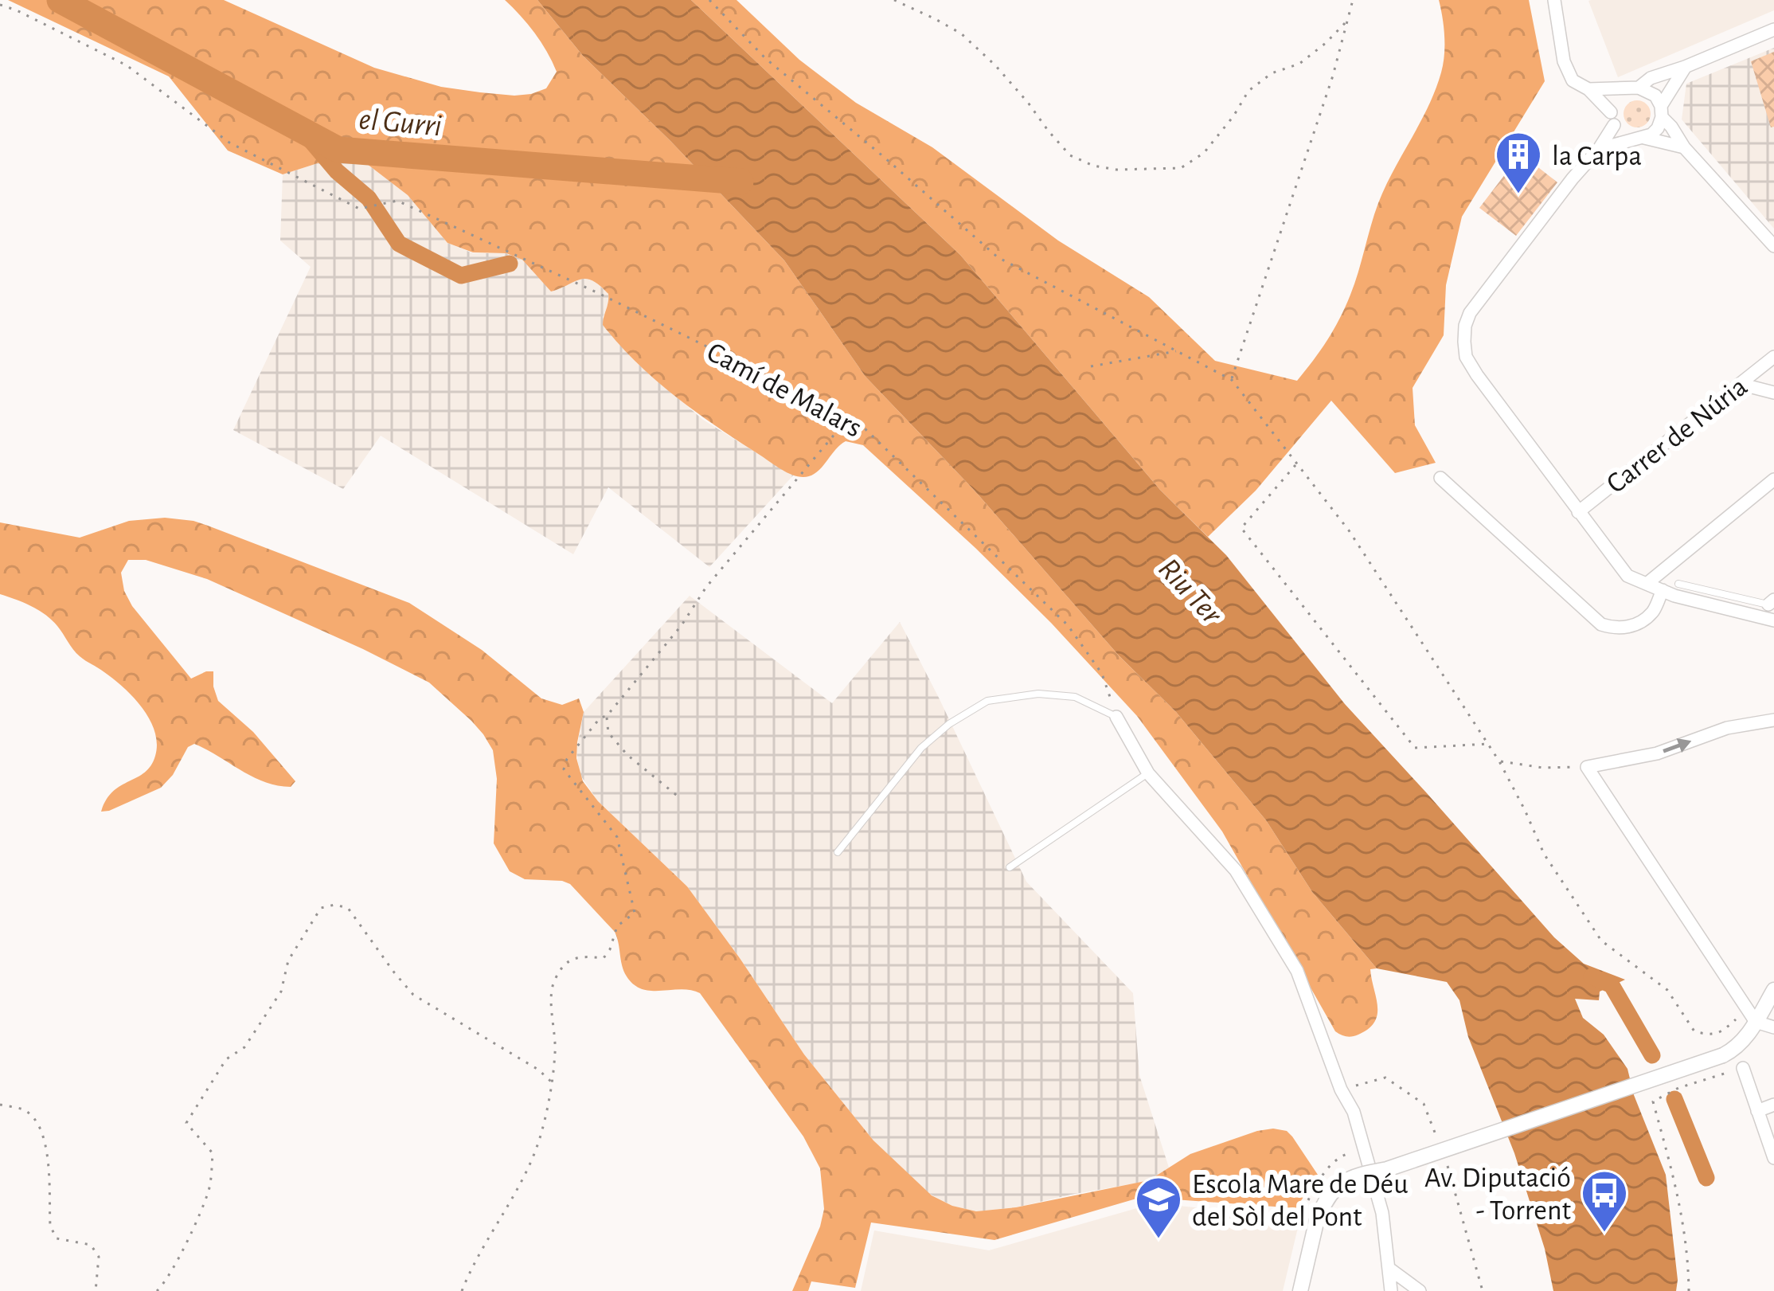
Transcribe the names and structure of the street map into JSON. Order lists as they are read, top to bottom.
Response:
{
  "streets": {
    "street": ["Carrer de Núria"],
    "path": ["Camí de Malars"]
  },
  "water": ["el Gurri", "Riu Ter"],
  "places": {
    "building": ["la Carpa"],
    "bus stop": ["Av. Diputació - Torrent"],
    "school or university": ["Escola Mare de Déu del Sòl del Pont"]
  }
}
